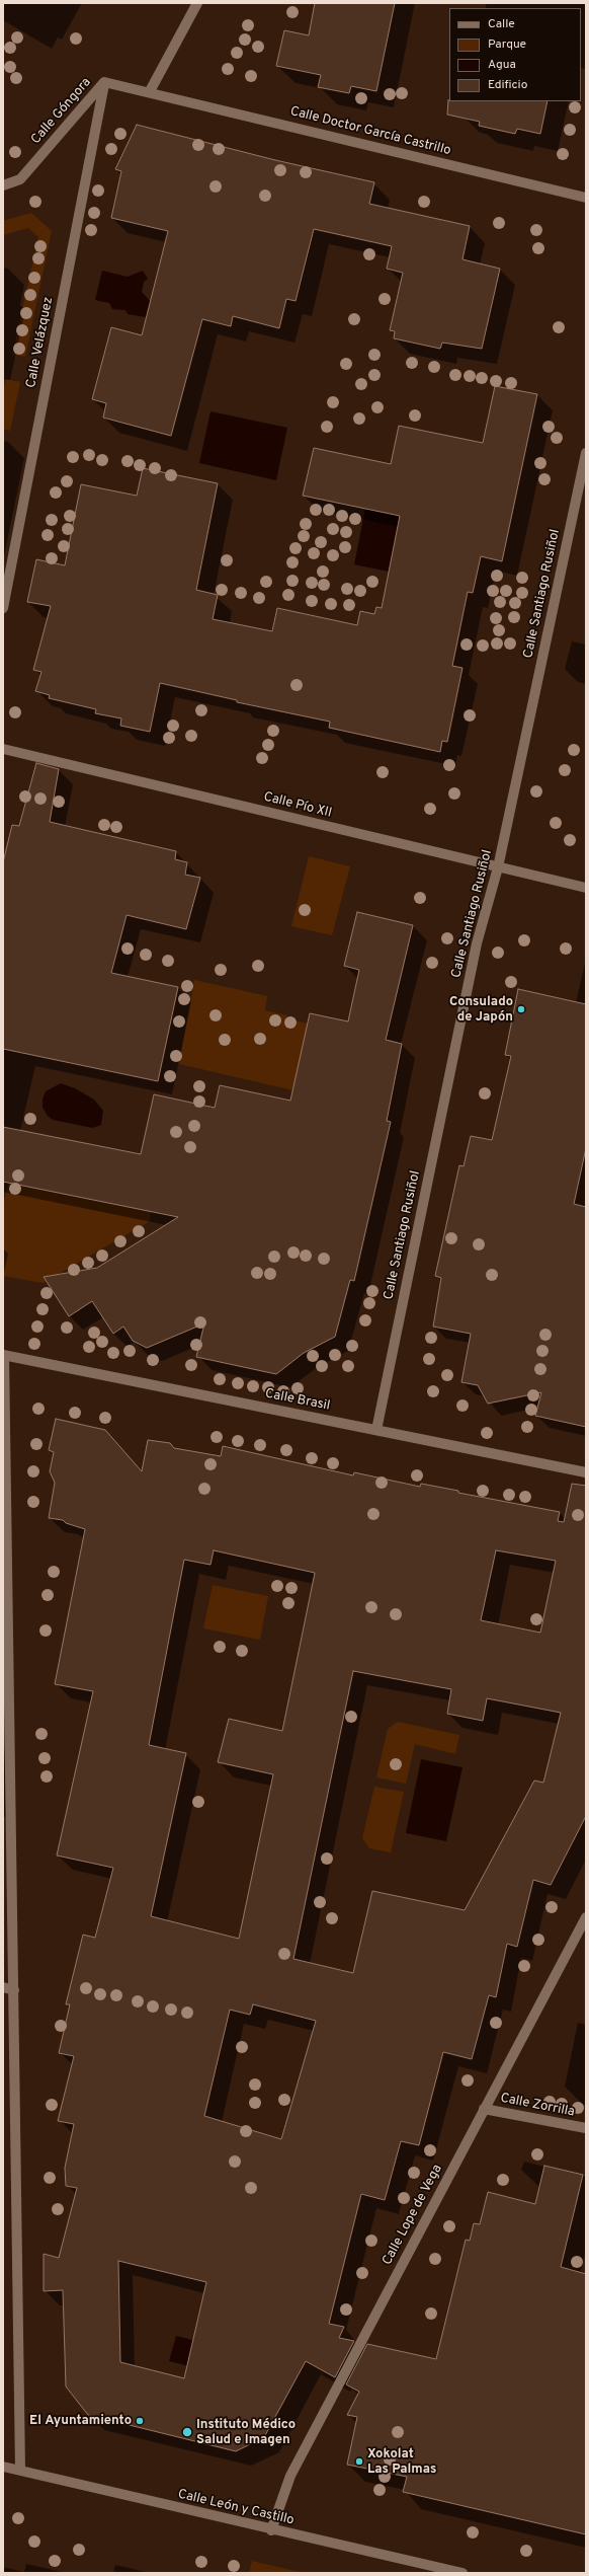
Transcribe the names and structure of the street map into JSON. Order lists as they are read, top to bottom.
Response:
{
  "streets": {
    "street": [
      "Calle Góngora",
      "Calle Doctor García Castrillo",
      "Calle Velázquez",
      "Calle Santiago Rusiñol",
      "Calle Pío XII",
      "Calle Brasil",
      "Calle Zorrilla",
      "Calle Lope de Vega",
      "Calle León y Castillo"
    ]
  },
  "crossings": [
    ["Calle Góngora", "Calle Doctor García Castrillo"],
    ["Calle Góngora", "Calle Velázquez"],
    ["Calle Santiago Rusiñol", "Calle Pío XII"],
    ["Calle Santiago Rusiñol", "Calle Brasil"],
    ["Calle Zorrilla", "Calle Lope de Vega"],
    ["Calle Lope de Vega", "Calle León y Castillo"]
  ],
  "places": [
    "Consulado de Japón",
    "El Ayuntamiento",
    "Instituto Médico Salud e Imagen",
    "Xokolat Las Palmas"
  ],
  "legend": [
    "Calle",
    "Parque",
    "Agua",
    "Edificio"
  ]
}
